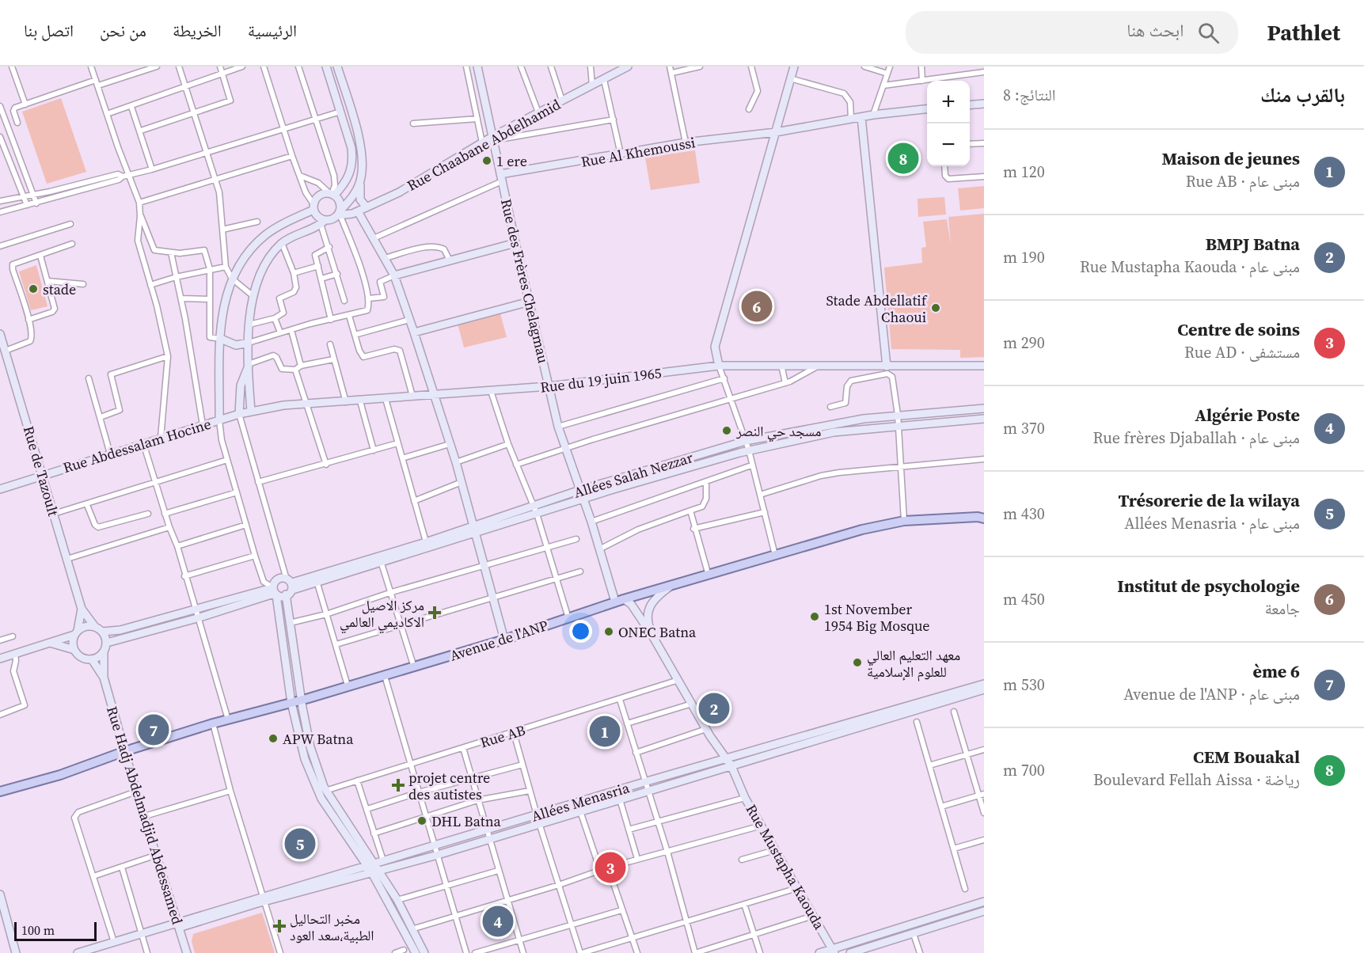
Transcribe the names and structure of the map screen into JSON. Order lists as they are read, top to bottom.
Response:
{
  "streets": {
    "main road": ["Avenue de l'ANP"],
    "street": [
      "Rue Chaabane Abdelhamid",
      "Rue Al Khemoussi",
      "Rue des Frères Chelagmau",
      "Rue du 19 juin 1965",
      "Rue Abdessalam Hocine",
      "Rue de Tazoult",
      "Allées Salah Nezzar",
      "Rue AB",
      "Allées Menasria",
      "Rue Hadj Abdelmadjid Abdessamed",
      "Rue Mustapha Kaouda"
    ]
  },
  "crossings": [
    ["Rue Chaabane Abdelhamid", "Rue des Frères Chelagmau"],
    ["Rue Al Khemoussi", "Rue des Frères Chelagmau"],
    ["Rue des Frères Chelagmau", "Rue du 19 juin 1965"],
    ["Rue des Frères Chelagmau", "Allées Salah Nezzar"],
    ["Rue des Frères Chelagmau", "Avenue de l'ANP"],
    ["Rue des Frères Chelagmau", "Rue Mustapha Kaouda"],
    ["Rue du 19 juin 1965", "Rue Abdessalam Hocine"],
    ["Rue Abdessalam Hocine", "Rue de Tazoult"],
    ["Rue de Tazoult", "Rue Hadj Abdelmadjid Abdessamed"],
    ["Avenue de l'ANP", "Rue Hadj Abdelmadjid Abdessamed"],
    ["Avenue de l'ANP", "Rue Mustapha Kaouda"],
    ["Rue AB", "Rue Mustapha Kaouda"],
    ["Allées Menasria", "Rue Mustapha Kaouda"]
  ],
  "places": {
    "other": [
      "1 ere",
      "stade",
      "Stade Abdellatif Chaoui",
      "مسجد حي النصر",
      "1st November 1954 Big Mosque",
      "ONEC Batna",
      "معهد التعليم العالي للعلوم الإسلامية",
      "APW Batna",
      "DHL Batna"
    ],
    "health": ["مركز الاصيل الاكاديمي العالمي", "projet centre des autistes", "مخبر التحاليل الطبية،سعد العود"]
  },
  "scale_bar": "100 m",
  "page": {
    "header": "Pathlet",
    "search": "ابحث هنا",
    "nav": [
      "الرئيسية",
      "الخريطة",
      "من نحن",
      "اتصل بنا"
    ],
    "heading": ["بالقرب منك", "النتائج: 8"],
    "map_buttons": ["+", "−"],
    "list": [
      {
        "mark": "1",
        "name": "Maison de jeunes",
        "note": "مبنى عام · Rue AB",
        "value": "120 m"
      },
      {
        "mark": "2",
        "name": "BMPJ Batna",
        "note": "مبنى عام · Rue Mustapha Kaouda",
        "value": "190 m"
      },
      {
        "mark": "3",
        "name": "Centre de soins",
        "note": "مستشفى · Rue AD",
        "value": "290 m"
      },
      {
        "mark": "4",
        "name": "Algérie Poste",
        "note": "مبنى عام · Rue frères Djaballah",
        "value": "370 m"
      },
      {
        "mark": "5",
        "name": "Trésorerie de la wilaya",
        "note": "مبنى عام · Allées Menasria",
        "value": "430 m"
      },
      {
        "mark": "6",
        "name": "Institut de psychologie",
        "note": "جامعة",
        "value": "450 m"
      },
      {
        "mark": "7",
        "name": "6 ème",
        "note": "مبنى عام · Avenue de l'ANP",
        "value": "530 m"
      },
      {
        "mark": "8",
        "name": "CEM Bouakal",
        "note": "رياضة · Boulevard Fellah Aissa",
        "value": "700 m"
      }
    ],
    "pins": [
      "8",
      "6",
      "2",
      "7",
      "1",
      "5",
      "3",
      "4"
    ],
    "scale": "100 m"
  }
}
